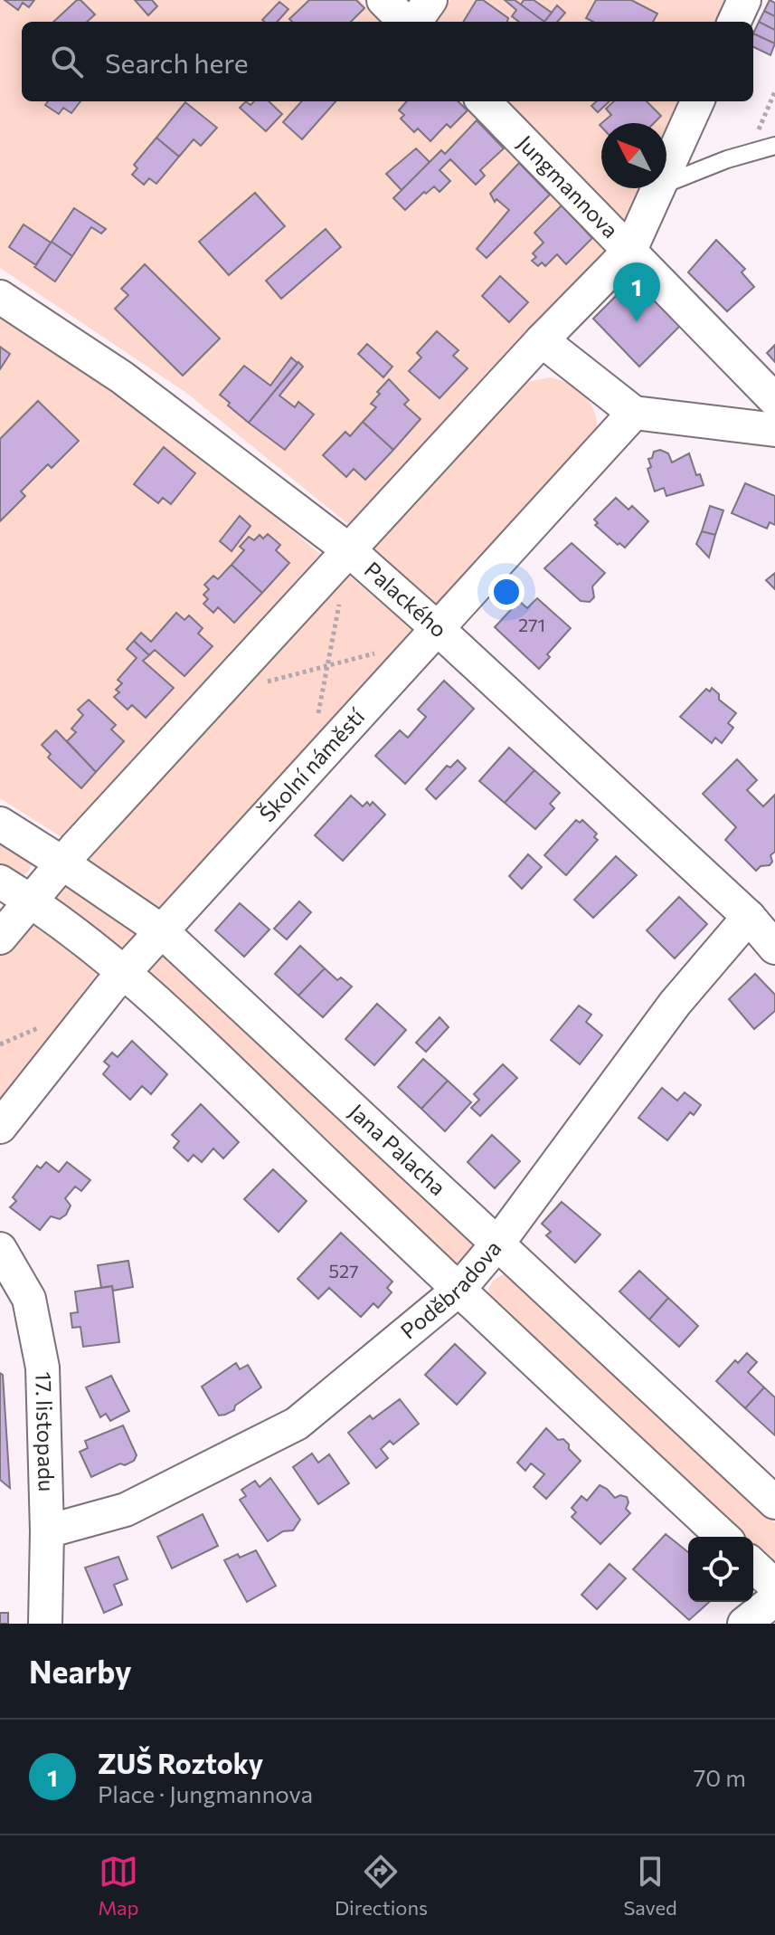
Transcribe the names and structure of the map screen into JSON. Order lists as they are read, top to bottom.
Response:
{
  "streets": {
    "street": [
      "Jungmannova",
      "Palackého",
      "Školní náměstí",
      "Jana Palacha",
      "Poděbradova",
      "17. listopadu"
    ]
  },
  "crossings": [
    ["Palackého", "Školní náměstí"],
    ["Palackého", "Poděbradova"],
    ["Školní náměstí", "Jana Palacha"],
    ["Jana Palacha", "Poděbradova"],
    ["Poděbradova", "17. listopadu"]
  ],
  "house_numbers": ["271", "527"],
  "north": "top left",
  "page": {
    "search": "Search here",
    "pins": "1",
    "heading": "Nearby",
    "list": [
      {
        "mark": "1",
        "name": "ZUŠ Roztoky",
        "note": "Place · Jungmannova",
        "value": "70 m"
      }
    ],
    "nav": ["Map", "Directions", "Saved"]
  }
}
